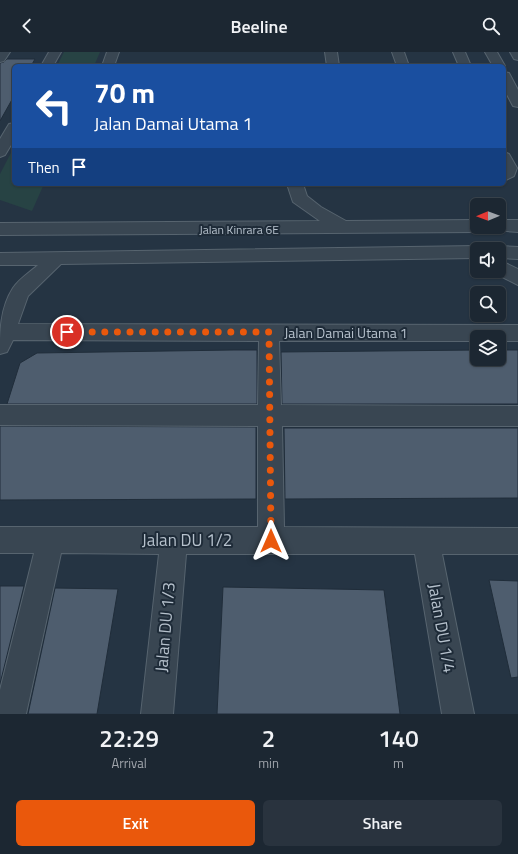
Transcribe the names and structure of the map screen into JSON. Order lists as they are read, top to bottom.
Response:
{
  "streets": {
    "street": [
      "Jalan Kinrara 6E",
      "Jalan Damai Utama 1",
      "Jalan DU 1/2",
      "Jalan DU 1/3",
      "Jalan DU 1/4"
    ]
  },
  "crossings": [
    ["Jalan Kinrara 6E", "Jalan Damai Utama 1"],
    ["Jalan DU 1/2", "Jalan DU 1/3"],
    ["Jalan DU 1/2", "Jalan DU 1/4"]
  ],
  "north": "left",
  "page": {
    "header": "Beeline",
    "turn": ["70 m", "Jalan Damai Utama 1"],
    "then": "Then",
    "eta": [
      "22:29",
      "Arrival",
      "2",
      "min",
      "140",
      "m"
    ],
    "buttons": ["Exit", "Share"]
  }
}
